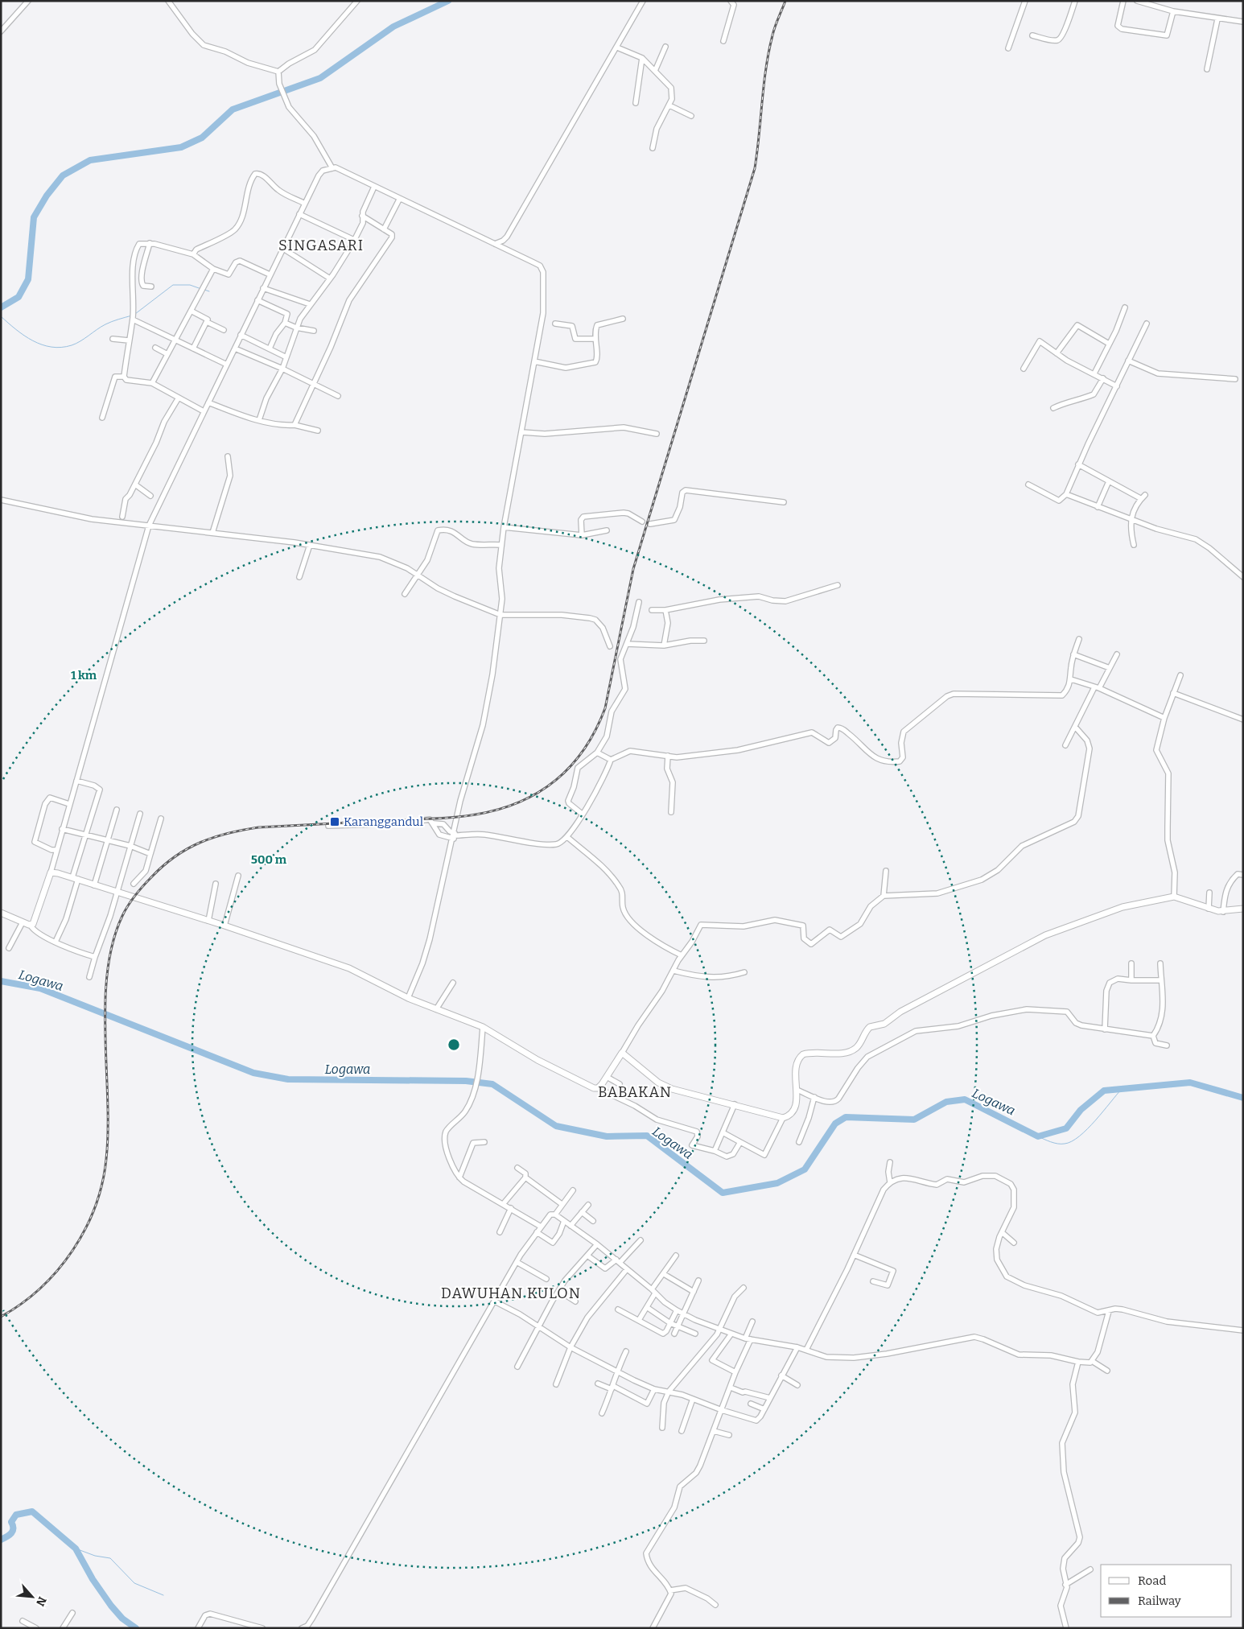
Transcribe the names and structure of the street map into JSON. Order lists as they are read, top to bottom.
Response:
{
  "districts": ["SINGASARI", "BABAKAN", "DAWUHAN KULON"],
  "water": ["Logawa"],
  "places": {
    "transit": ["Karanggandul"]
  },
  "legend": ["Road", "Railway"],
  "north": "bottom right",
  "rings": ["1 km", "500 m"]
}
